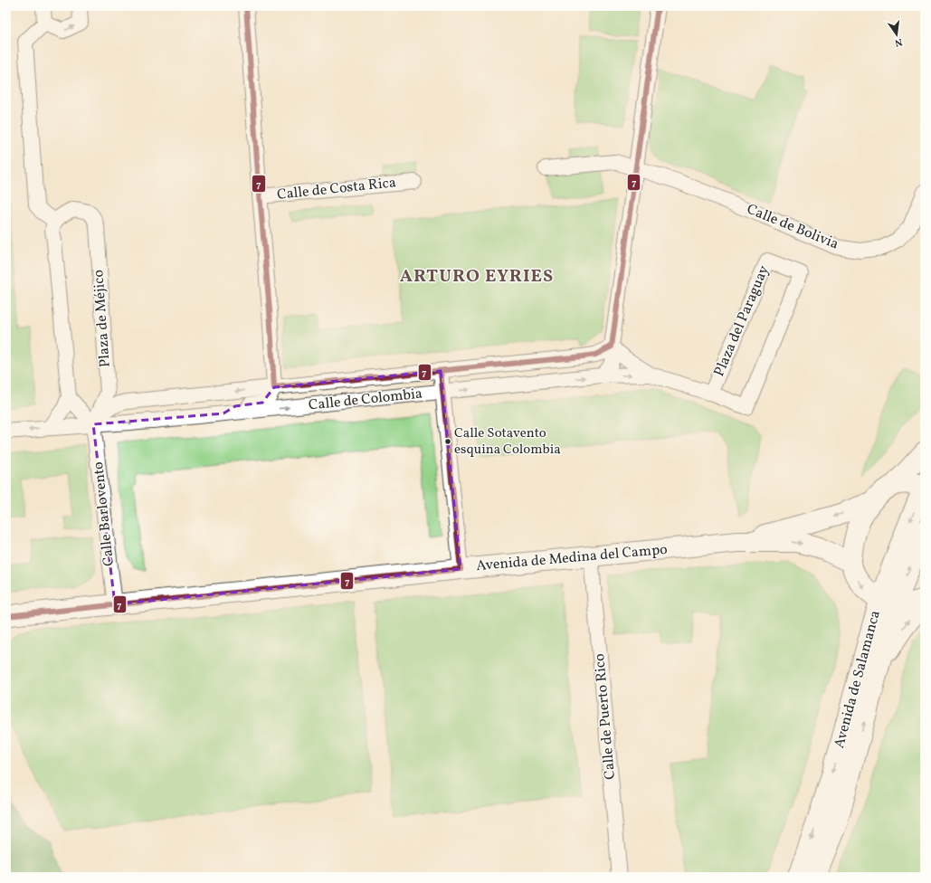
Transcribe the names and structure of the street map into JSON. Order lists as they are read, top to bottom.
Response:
{
  "streets": {
    "main road": ["Avenida de Medina del Campo", "Avenida de Salamanca"],
    "street": [
      "Calle de Costa Rica",
      "Calle de Bolivia",
      "Plaza de Méjico",
      "Plaza del Paraguay",
      "Calle de Colombia",
      "Calle Barlovento",
      "Calle de Puerto Rico"
    ]
  },
  "crossings": [
    ["Plaza de Méjico", "Calle de Colombia"],
    ["Plaza de Méjico", "Calle Barlovento"],
    ["Plaza del Paraguay", "Calle de Colombia"],
    ["Calle de Colombia", "Calle Barlovento"],
    ["Calle Barlovento", "Avenida de Medina del Campo"],
    ["Avenida de Medina del Campo", "Calle de Puerto Rico"]
  ],
  "districts": ["ARTURO EYRIES"],
  "places": ["Calle Sotavento esquina Colombia"],
  "lines": ["transit line 7"],
  "north": "bottom"
}
